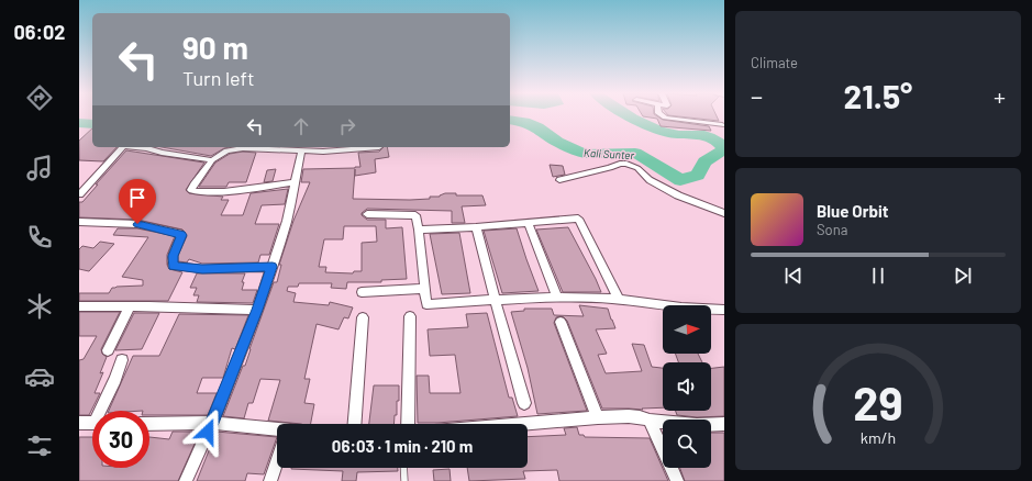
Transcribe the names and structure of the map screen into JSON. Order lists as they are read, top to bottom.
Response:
{
  "water": ["Kali Sunter"],
  "north": "right",
  "page": {
    "tabs": "06:02",
    "tile": "Climate",
    "turn": ["90 m", "Turn left"],
    "heat": ["−", "21.5°", "+"],
    "song": ["Blue Orbit", "Sona"],
    "limit": "30",
    "trip": "06:03 · 1 min · 210 m",
    "gauge": ["29", "km/h"]
  }
}
